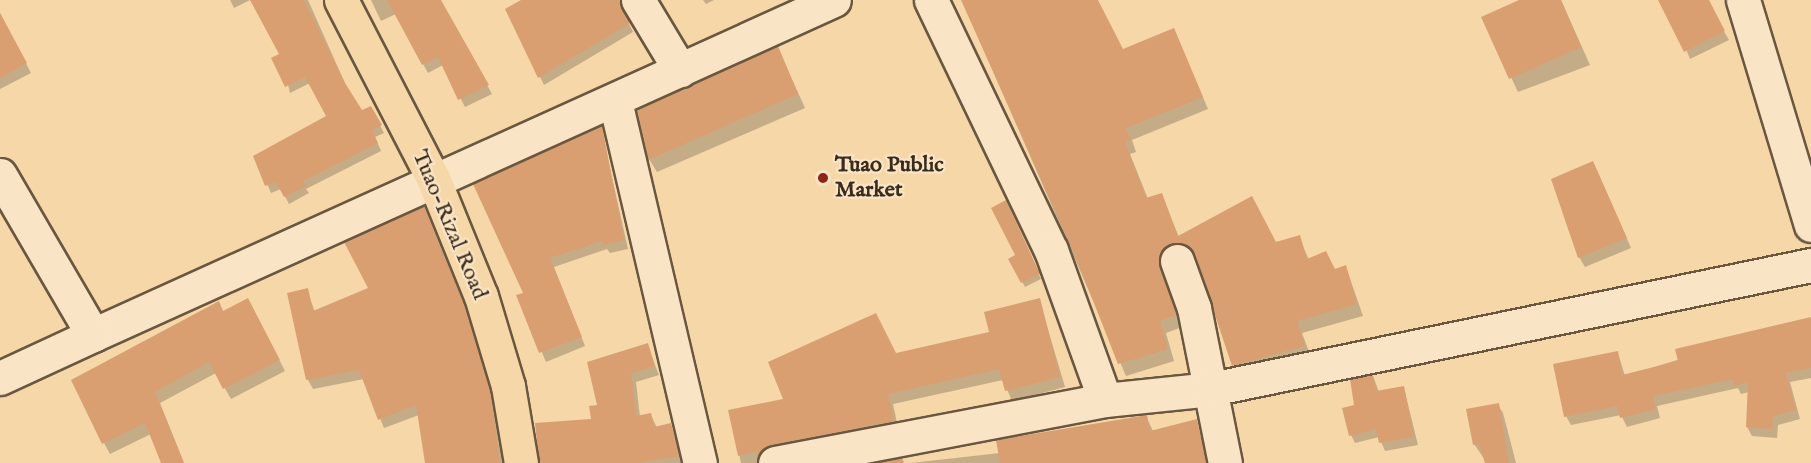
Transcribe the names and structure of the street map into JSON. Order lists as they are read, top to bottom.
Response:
{
  "streets": {
    "main road": ["Tuao-Rizal Road"]
  },
  "places": ["Tuao Public Market"]
}
